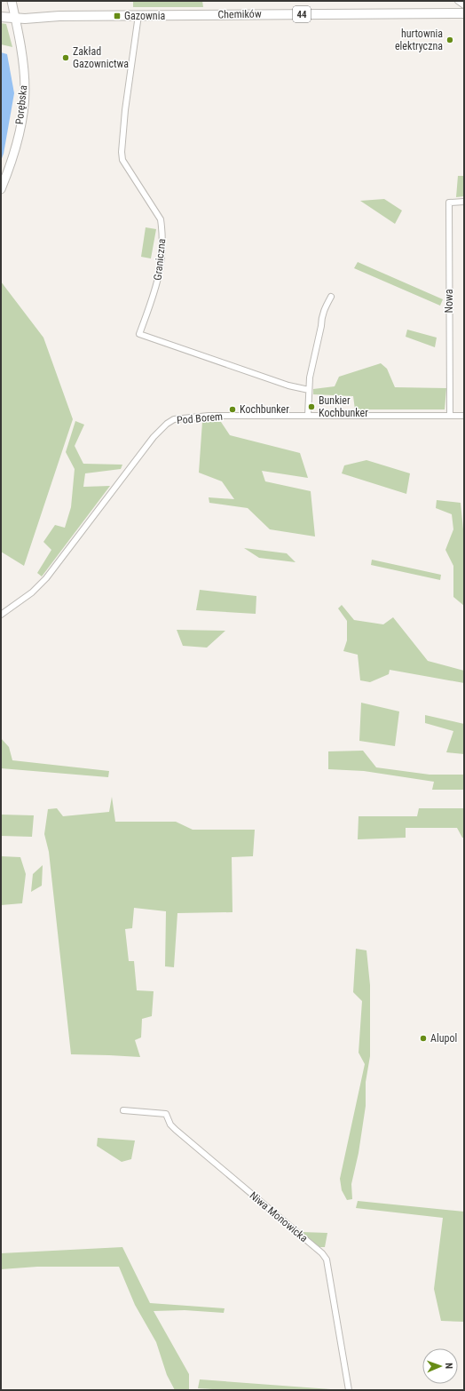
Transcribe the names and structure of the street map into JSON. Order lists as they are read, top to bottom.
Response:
{
  "streets": {
    "main road": ["Chemików", "44"],
    "street": [
      "Porębska",
      "Graniczna",
      "Nowa",
      "Pod Borem",
      "Niwa Monowicka"
    ]
  },
  "crossings": [
    ["Chemików", "44"],
    ["Chemików", "Porębska"],
    ["Chemików", "Graniczna"],
    ["44", "Porębska"],
    ["Nowa", "Pod Borem"]
  ],
  "places": {
    "transit": ["Gazownia"],
    "other": [
      "hurtownia elektryczna",
      "Zakład Gazownictwa",
      "Bunkier Kochbunker",
      "Kochbunker",
      "Alupol"
    ]
  },
  "north": "right"
}
